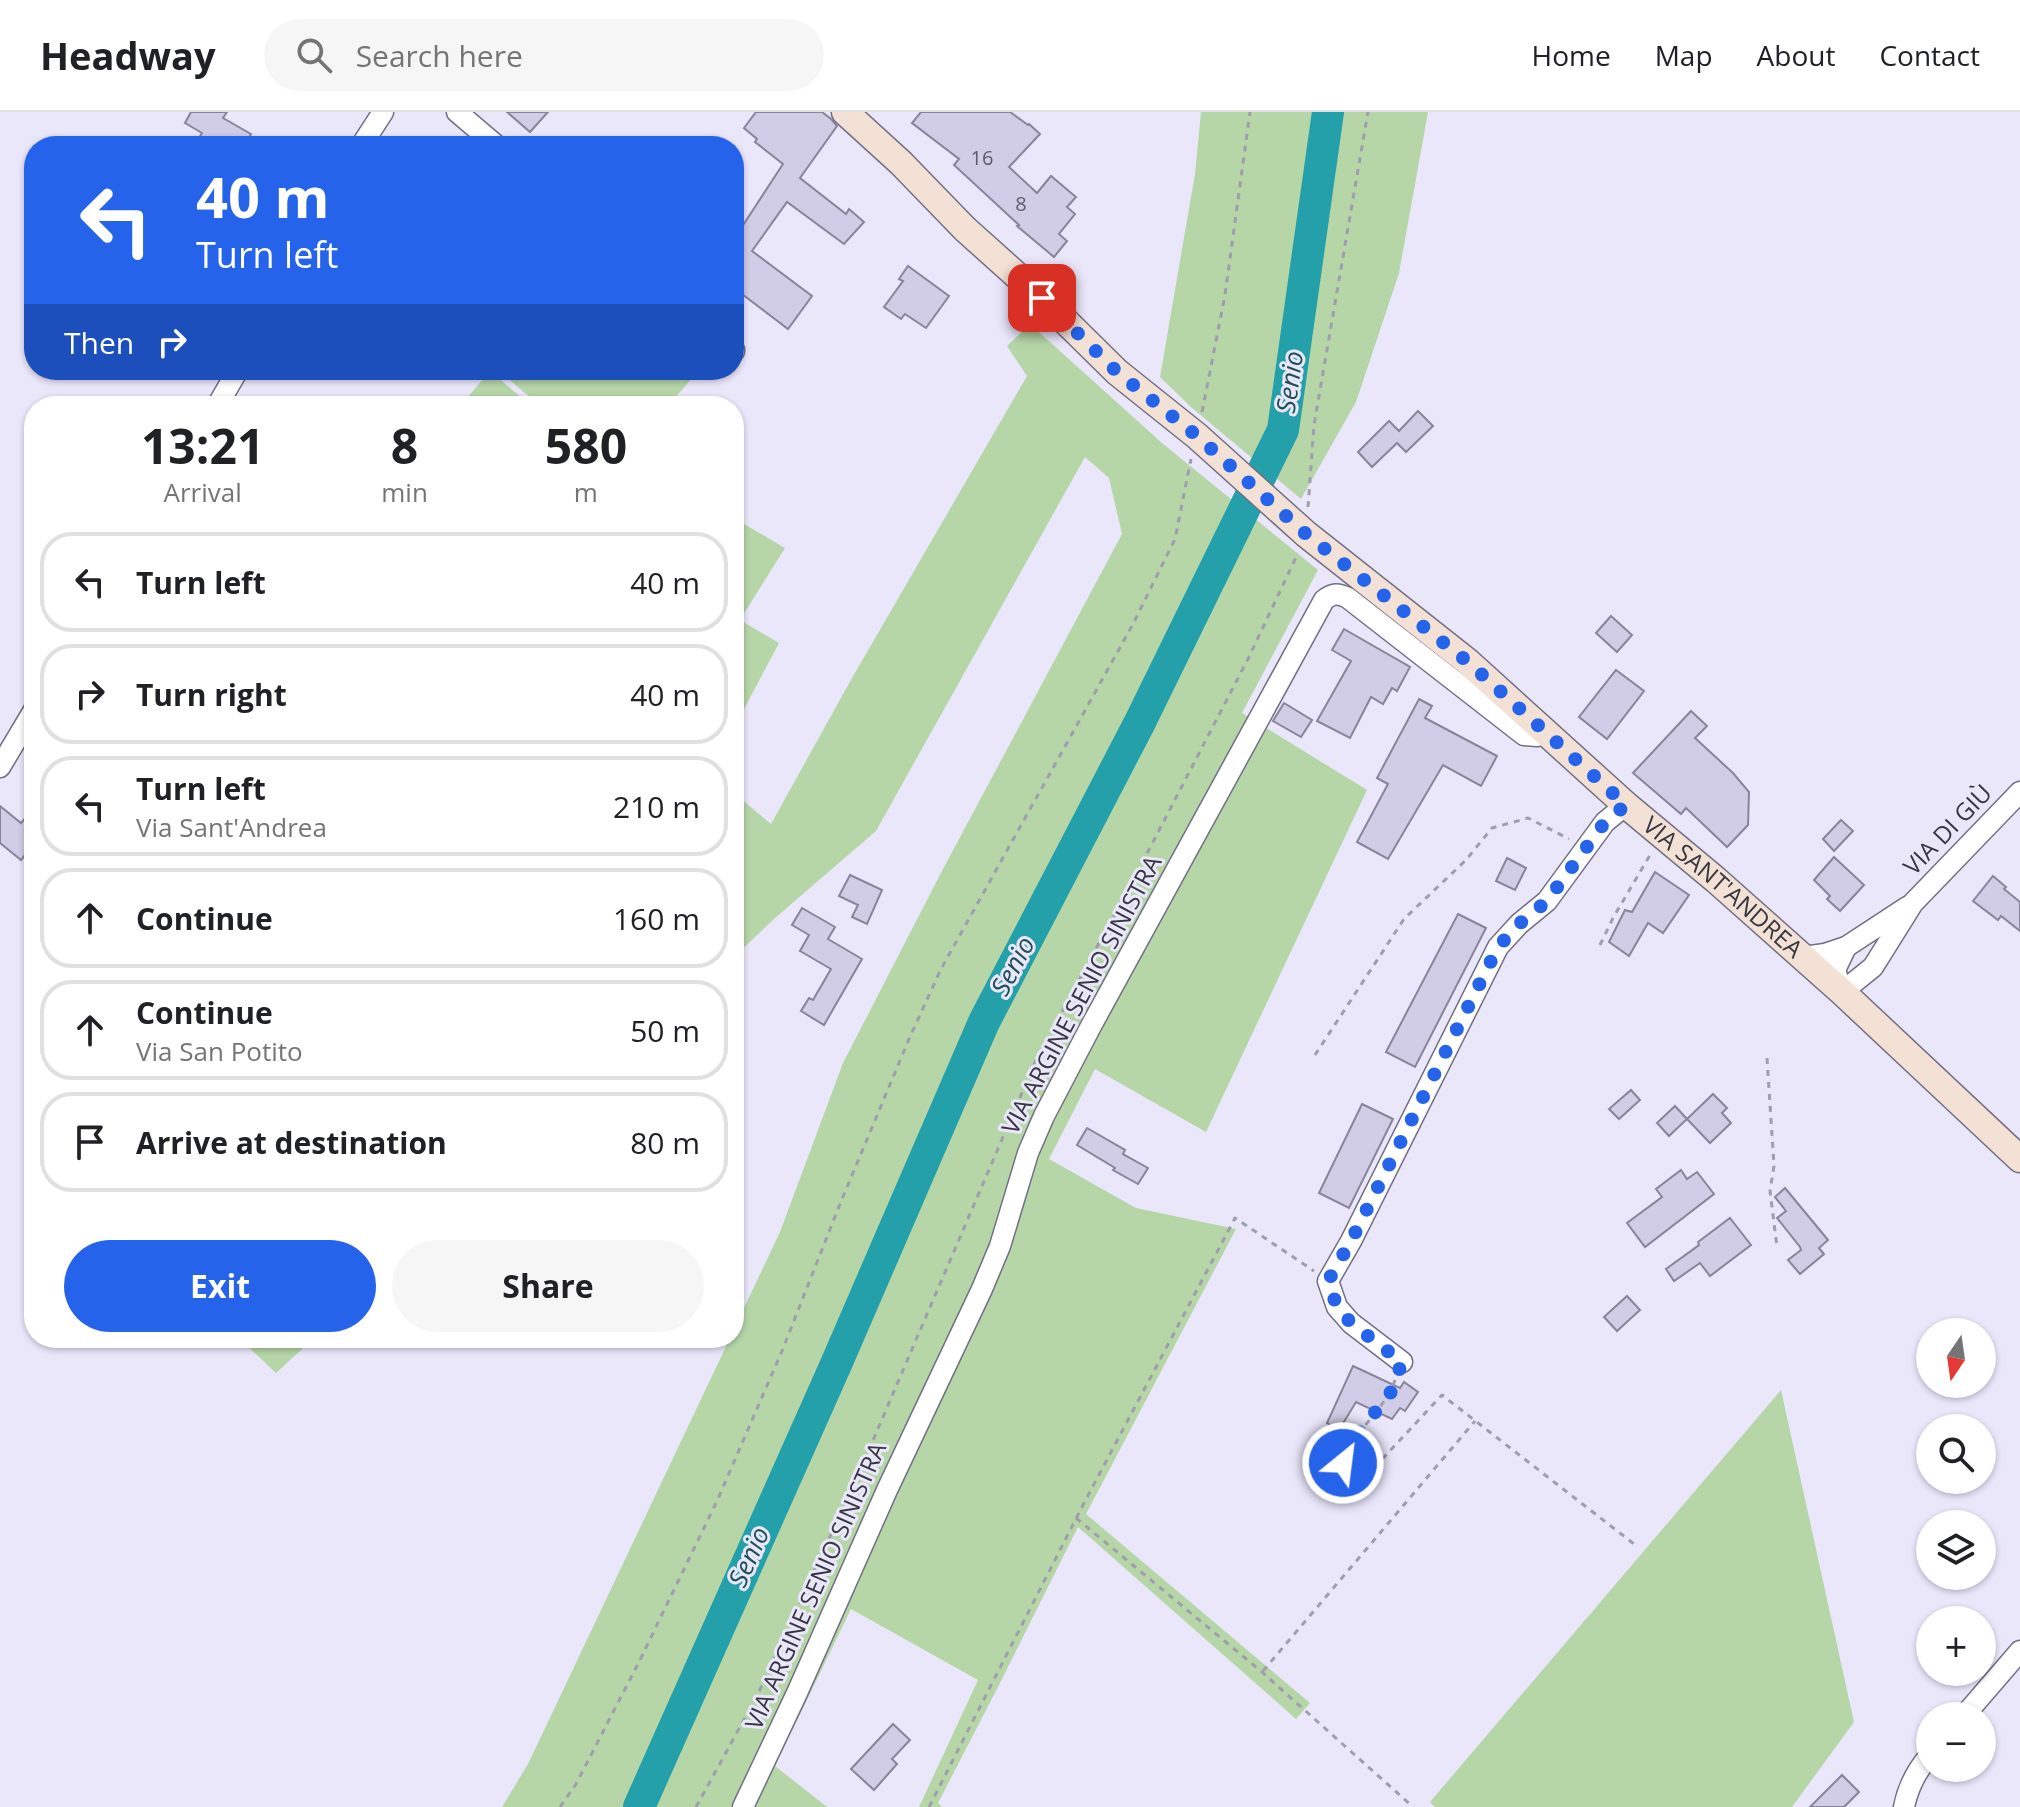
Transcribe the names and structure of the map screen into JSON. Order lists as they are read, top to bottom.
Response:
{
  "streets": {
    "street": ["VIA DI GIÙ", "VIA SANT'ANDREA", "VIA ARGINE SENIO SINISTRA"]
  },
  "crossings": [
    ["VIA DI GIÙ", "VIA SANT'ANDREA"],
    ["VIA SANT'ANDREA", "VIA ARGINE SENIO SINISTRA"]
  ],
  "water": ["Senio"],
  "house_numbers": ["16", "8"],
  "north": "bottom",
  "page": {
    "header": "Headway",
    "search": "Search here",
    "nav": [
      "Home",
      "Map",
      "About",
      "Contact"
    ],
    "turn": ["40 m", "Turn left"],
    "then": "Then",
    "eta": [
      "13:21",
      "Arrival",
      "8",
      "min",
      "580",
      "m"
    ],
    "list": [
      {
        "name": "Turn left",
        "value": "40 m"
      },
      {
        "name": "Turn right",
        "value": "40 m"
      },
      {
        "name": "Turn left",
        "note": "Via Sant'Andrea",
        "value": "210 m"
      },
      {
        "name": "Continue",
        "value": "160 m"
      },
      {
        "name": "Continue",
        "note": "Via San Potito",
        "value": "50 m"
      },
      {
        "name": "Arrive at destination",
        "value": "80 m"
      }
    ],
    "buttons": ["Exit", "Share"],
    "map_buttons": ["+", "−"]
  }
}
